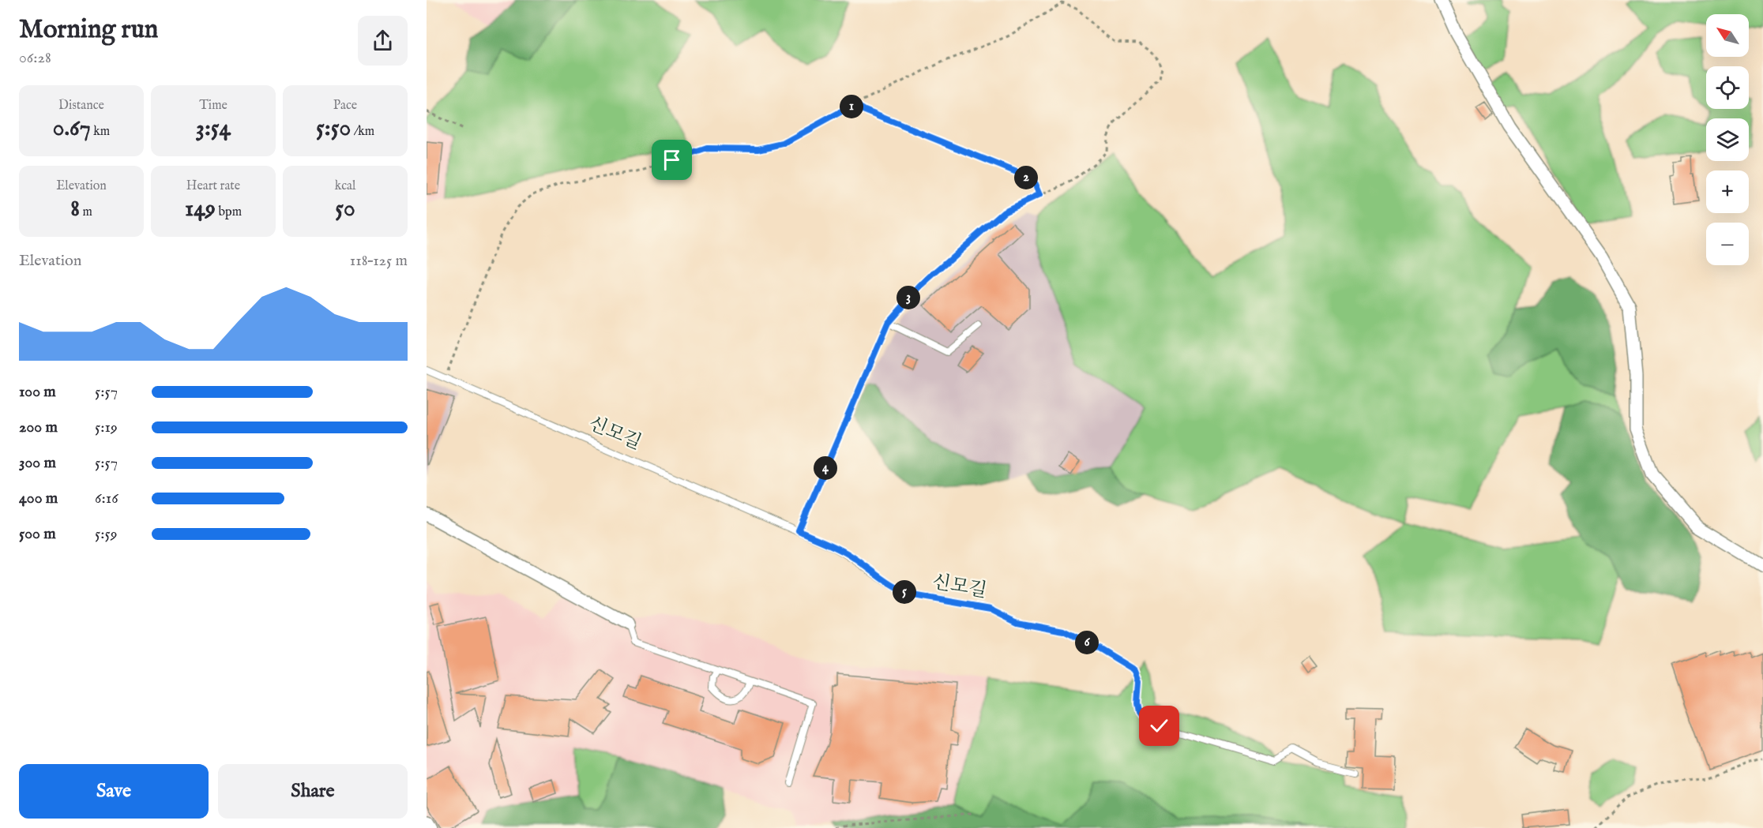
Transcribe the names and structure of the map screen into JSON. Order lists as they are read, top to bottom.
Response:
{
  "streets": {
    "lane": ["신모길"]
  },
  "north": "top left",
  "page": {
    "heading": ["Morning run", "06:28"],
    "map_buttons": ["+", "−"],
    "stats": [
      ["Distance", "0.67 km"],
      ["Time", "3:54"],
      ["Pace", "5:50 /km"],
      ["Elevation", "8 m"],
      ["Heart rate", "149 bpm"],
      ["kcal", "50"]
    ],
    "pins": [
      "1",
      "2",
      "3",
      "4",
      "5",
      "6"
    ],
    "chart": ["Elevation", "118–125 m"],
    "list": [
      {
        "name": "100 m",
        "note": "5:57"
      },
      {
        "name": "200 m",
        "note": "5:19"
      },
      {
        "name": "300 m",
        "note": "5:57"
      },
      {
        "name": "400 m",
        "note": "6:16"
      },
      {
        "name": "500 m",
        "note": "5:59"
      }
    ],
    "buttons": ["Save", "Share"]
  }
}
